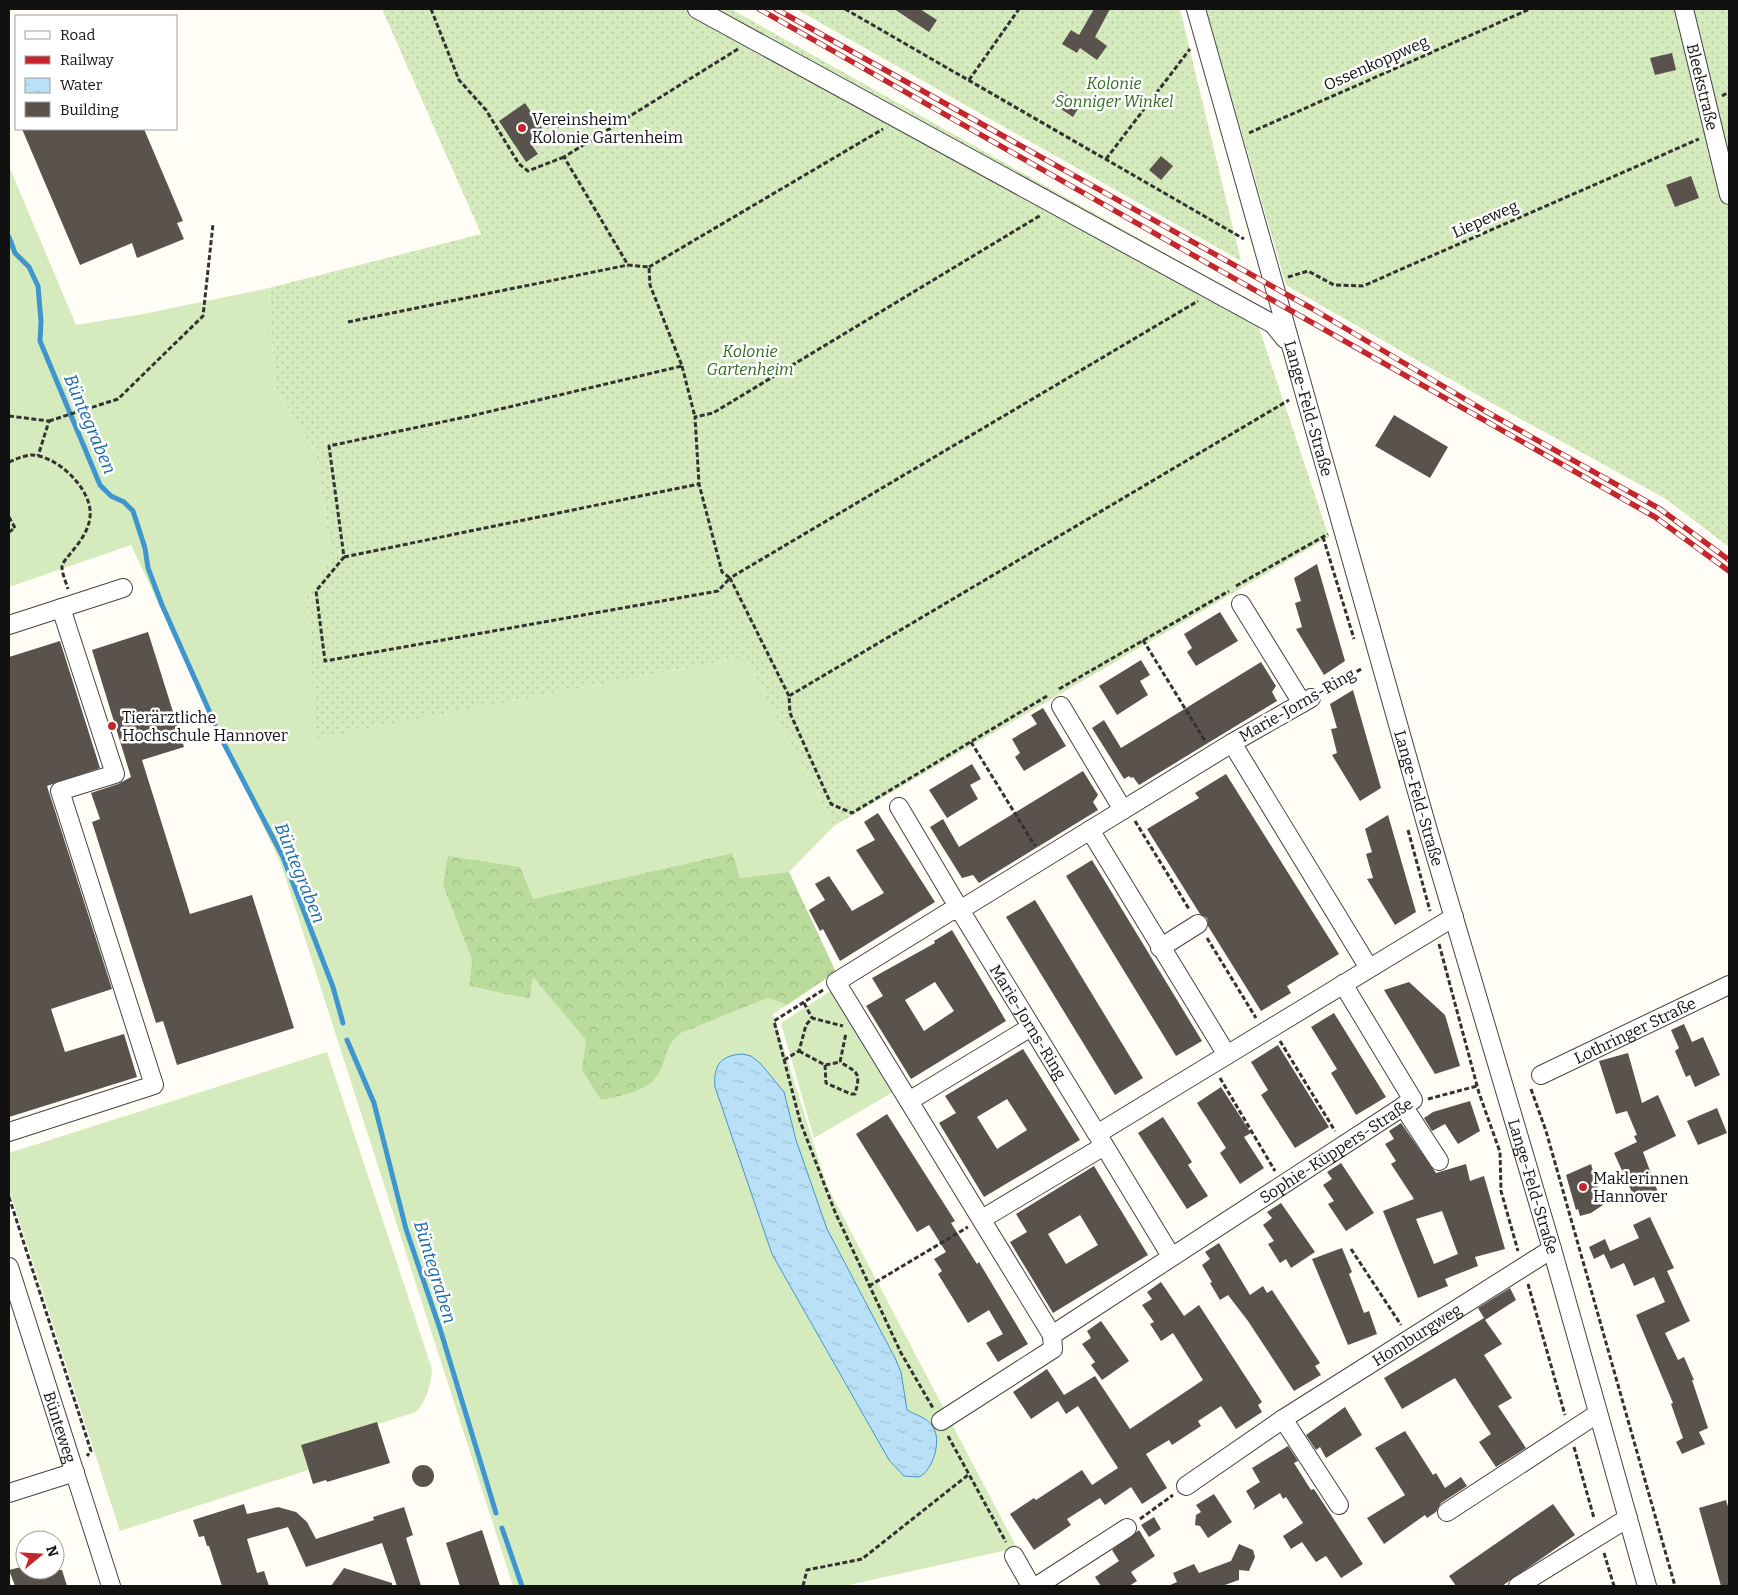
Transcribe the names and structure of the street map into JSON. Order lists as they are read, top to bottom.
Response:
{
  "streets": {
    "street": [
      "Bleekstraße",
      "Lange-Feld-Straße",
      "Marie-Jorns-Ring",
      "Lothringer Straße",
      "Sophie-Küppers-Straße",
      "Homburgweg",
      "Bünteweg"
    ],
    "path": ["Ossenkoppweg", "Liepeweg"]
  },
  "crossings": [
    ["Ossenkoppweg", "Lange-Feld-Straße"],
    ["Bleekstraße", "Liepeweg"],
    ["Liepeweg", "Lange-Feld-Straße"],
    ["Lange-Feld-Straße", "Homburgweg"]
  ],
  "water": ["Büntegraben"],
  "parks": ["Kolonie Sonniger Winkel", "Kolonie Gartenheim"],
  "places": ["Vereinsheim Kolonie Gartenheim", "Tierärztliche Hochschule Hannover", "Maklerinnen Hannover"],
  "legend": [
    "Road",
    "Railway",
    "Water",
    "Building"
  ],
  "north": "right"
}
